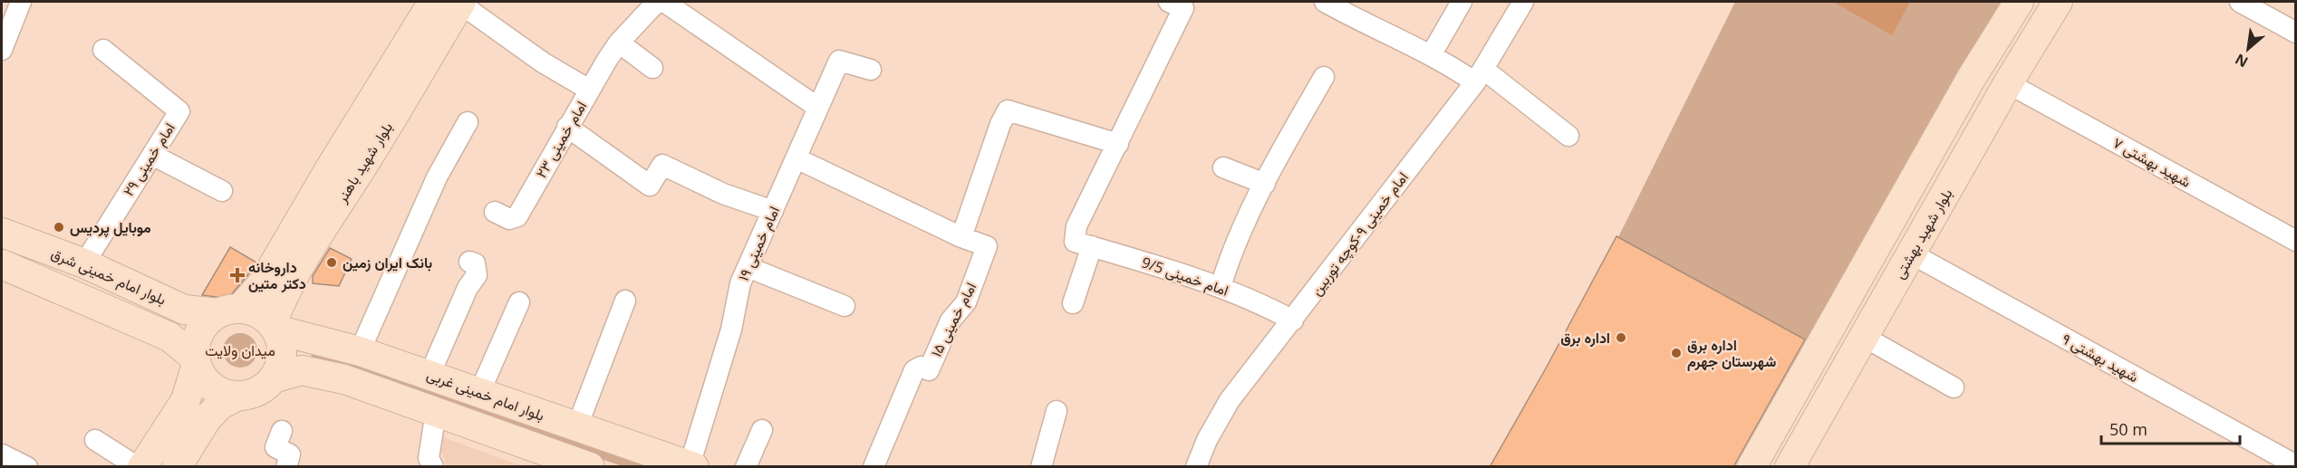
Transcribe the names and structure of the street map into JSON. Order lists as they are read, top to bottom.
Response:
{
  "streets": {
    "main road": [
      "بلوار شهید باهنر",
      "بلوار شهید بهشتی",
      "بلوار امام خمینی شرق",
      "بلوار امام خمینی غربی"
    ],
    "street": [
      "امام خمینی ۲۳",
      "امام خمینی ۲۹",
      "شهید بهشتی ۷",
      "امام خمینی ۹-کوچه توربین",
      "امام خمینی ۱۹",
      "امام خمینی 9/5",
      "امام خمینی ۱۵",
      "شهید بهشتی ۹"
    ]
  },
  "crossings": [
    ["امام خمینی ۲۹", "بلوار امام خمینی شرق"],
    ["بلوار شهید باهنر", "بلوار امام خمینی شرق"],
    ["بلوار شهید باهنر", "بلوار امام خمینی غربی"],
    ["شهید بهشتی ۷", "بلوار شهید بهشتی"],
    ["امام خمینی ۹-کوچه توربین", "امام خمینی 9/5"],
    ["بلوار شهید بهشتی", "شهید بهشتی ۹"],
    ["امام خمینی ۱۹", "بلوار امام خمینی غربی"],
    ["بلوار امام خمینی شرق", "بلوار امام خمینی غربی"]
  ],
  "parks": ["میدان ولایت"],
  "places": {
    "other": [
      "موبایل پردیس",
      "بانک ایران زمین",
      "اداره برق",
      "اداره برق شهرستان جهرم"
    ],
    "health": ["داروخانه دکتر متین"]
  },
  "scale_bar": "50 m",
  "north": "bottom left"
}
